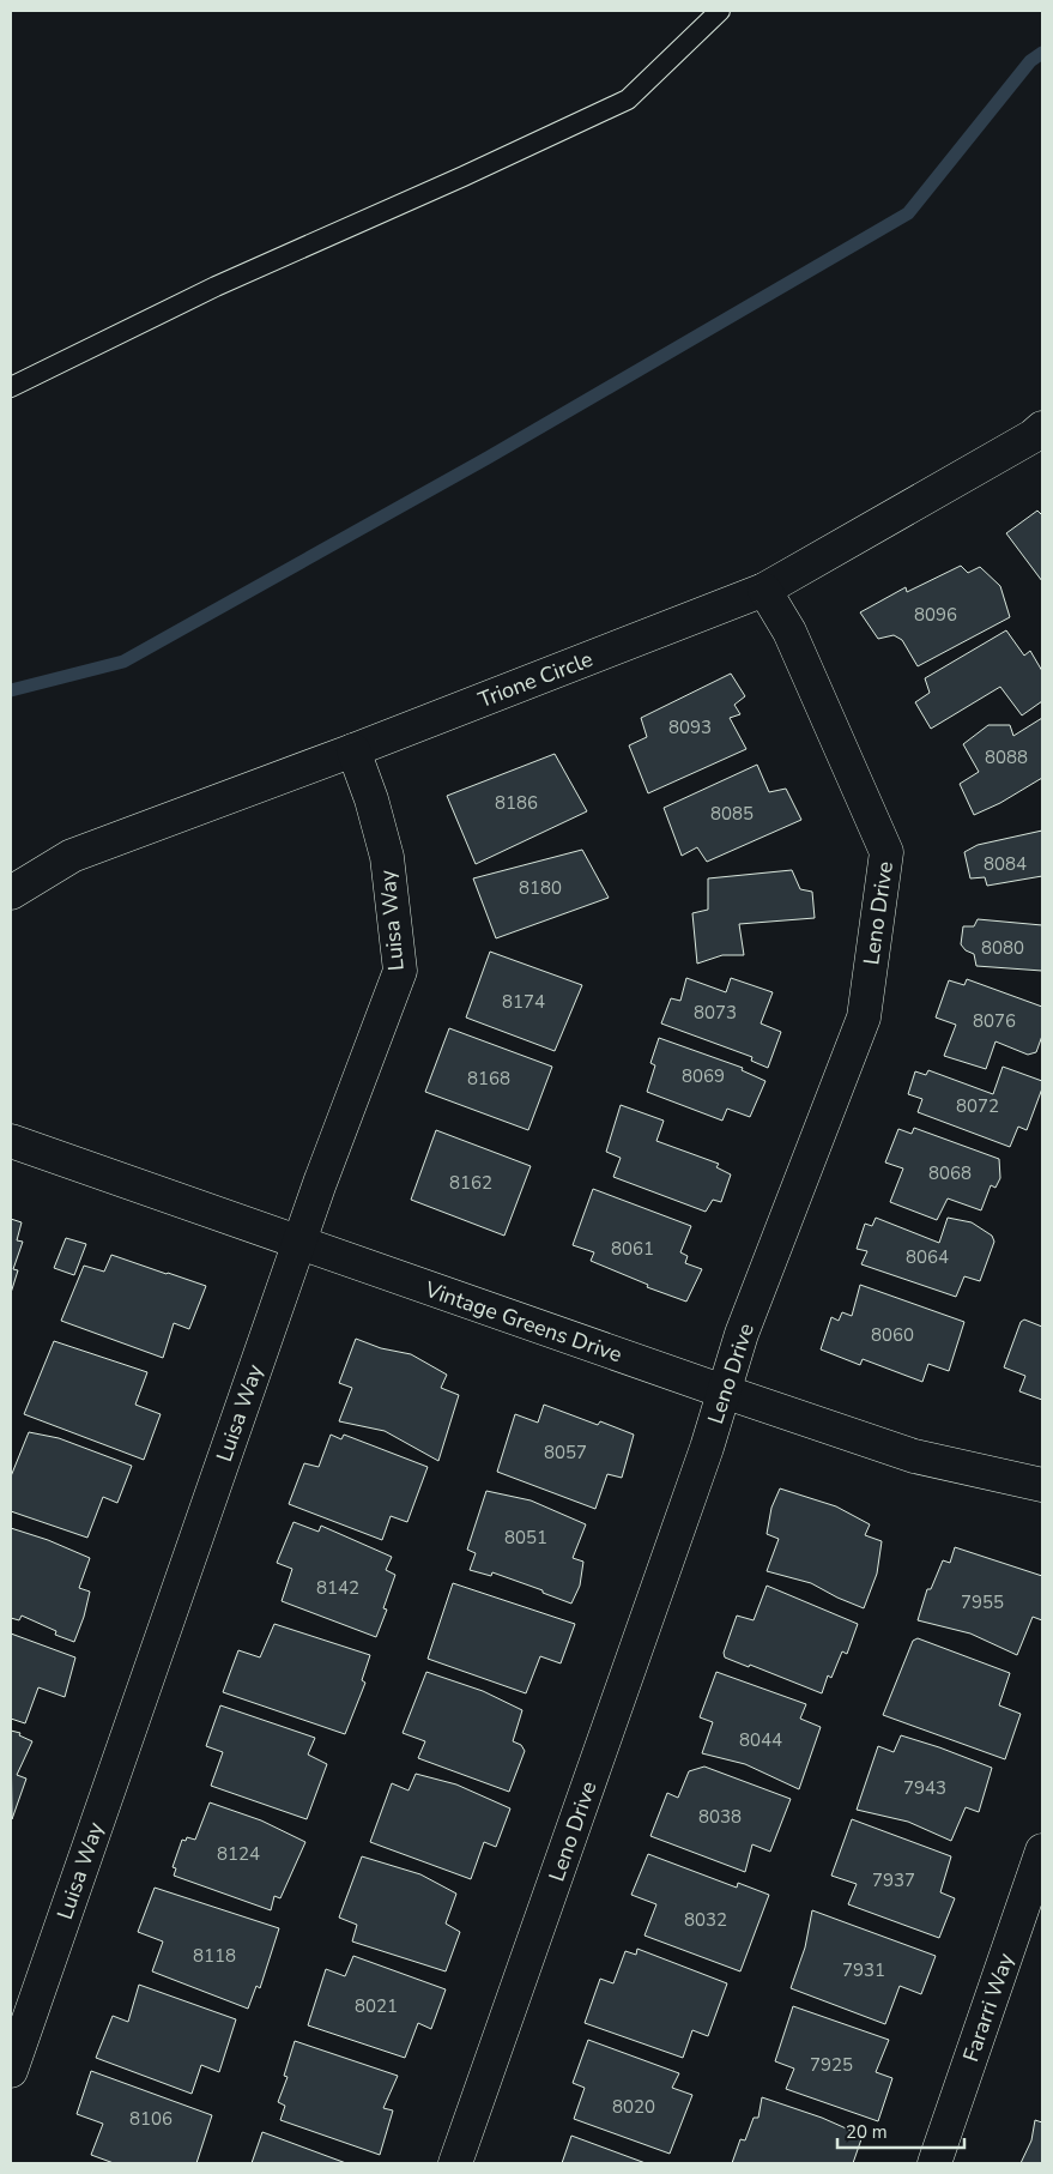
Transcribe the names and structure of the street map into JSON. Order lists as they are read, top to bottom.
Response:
{
  "streets": {
    "street": [
      "Trione Circle",
      "Leno Drive",
      "Luisa Way",
      "Vintage Greens Drive",
      "Fararri Way"
    ]
  },
  "crossings": [
    ["Trione Circle", "Leno Drive"],
    ["Trione Circle", "Luisa Way"],
    ["Leno Drive", "Vintage Greens Drive"],
    ["Luisa Way", "Vintage Greens Drive"]
  ],
  "house_numbers": [
    "8096",
    "8093",
    "8088",
    "8186",
    "8085",
    "8084",
    "8180",
    "8080",
    "8174",
    "8073",
    "8076",
    "8069",
    "8168",
    "8072",
    "8068",
    "8162",
    "8061",
    "8064",
    "8060",
    "8057",
    "8051",
    "8142",
    "7955",
    "8044",
    "7943",
    "8038",
    "8124",
    "7937",
    "8032",
    "8118",
    "7931",
    "8021",
    "7925",
    "8020",
    "8106"
  ],
  "scale_bar": "20 m"
}
